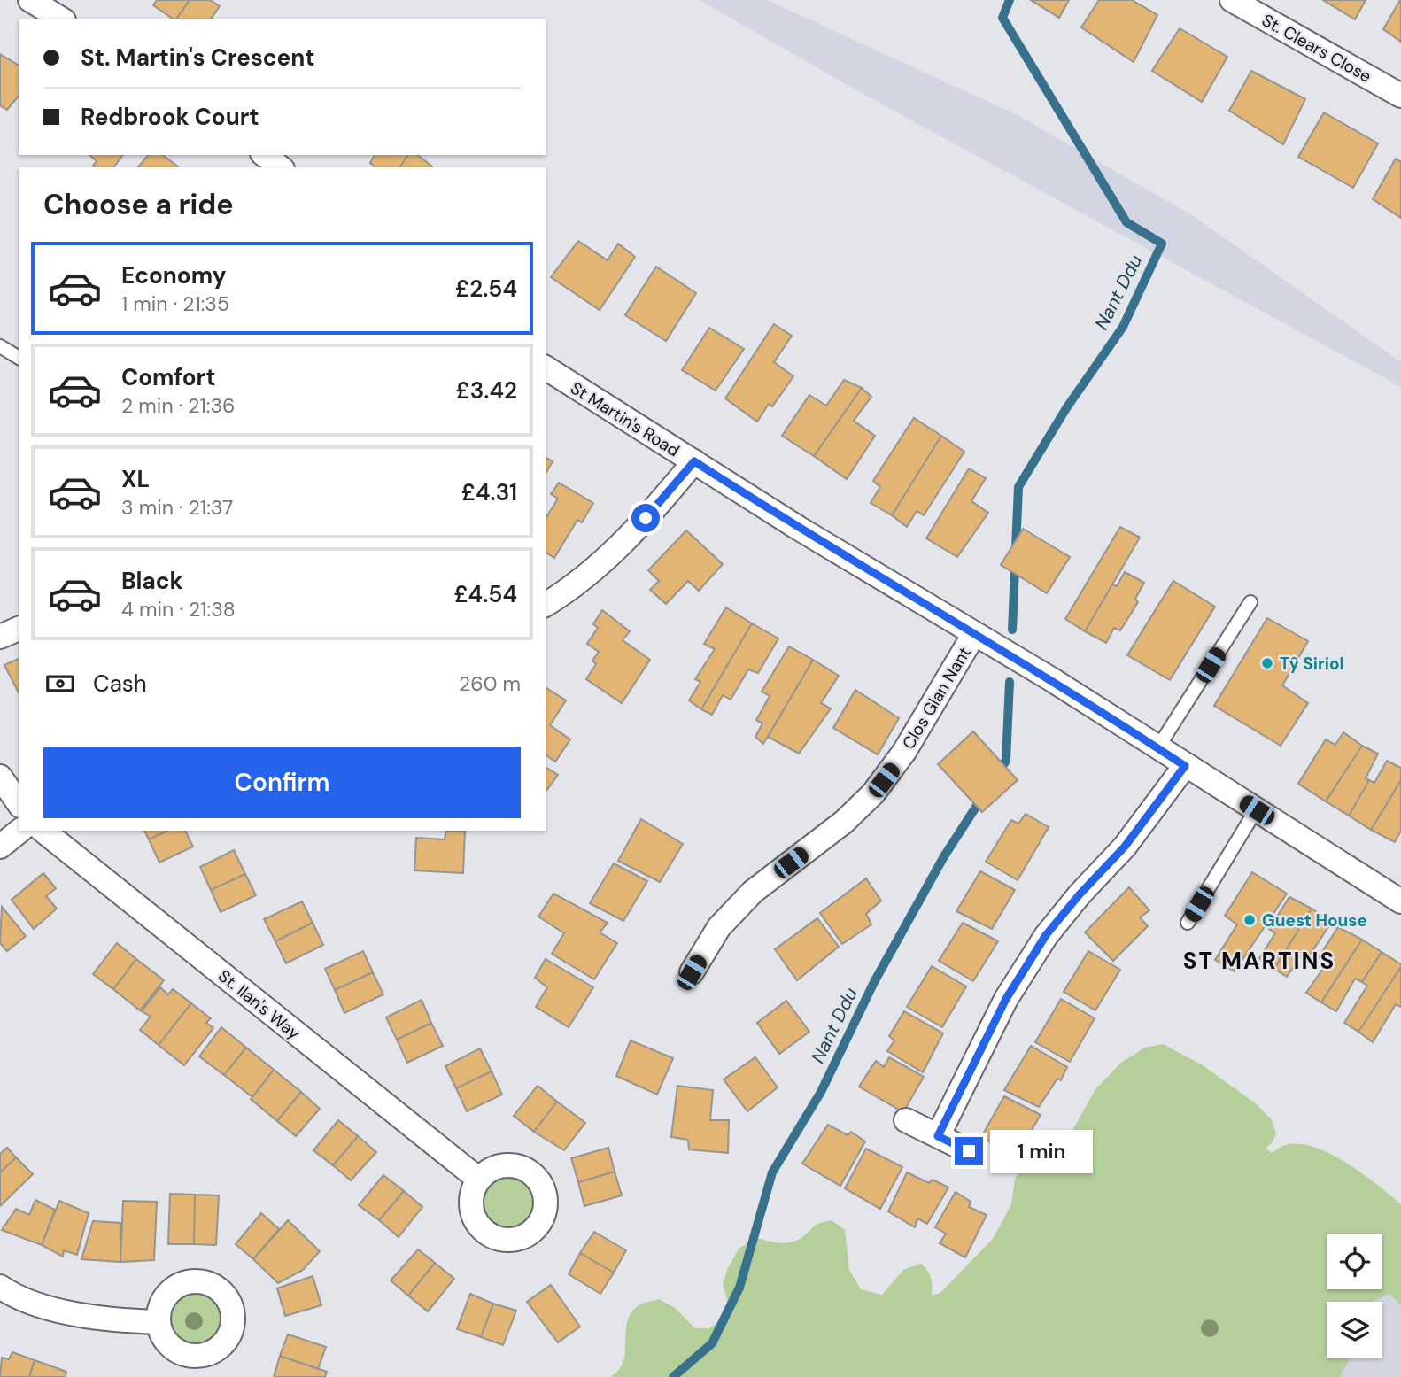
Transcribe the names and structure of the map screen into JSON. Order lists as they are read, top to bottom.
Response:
{
  "streets": {
    "street": [
      "St. Clears Close",
      "St Martin's Road",
      "Clos Glan Nant",
      "St. Ilan's Way"
    ]
  },
  "crossings": [
    ["St Martin's Road", "Clos Glan Nant"]
  ],
  "districts": ["ST MARTINS"],
  "water": ["Nant Ddu"],
  "places": ["Tŷ Siriol", "Guest House"],
  "page": {
    "banner": ["St. Martin's Crescent", "Redbrook Court"],
    "heading": "Choose a ride",
    "list": [
      {
        "name": "Economy",
        "note": "1 min · 21:35",
        "value": "£2.54"
      },
      {
        "name": "Comfort",
        "note": "2 min · 21:36",
        "value": "£3.42"
      },
      {
        "name": "XL",
        "note": "3 min · 21:37",
        "value": "£4.31"
      },
      {
        "name": "Black",
        "note": "4 min · 21:38",
        "value": "£4.54"
      }
    ],
    "pay": ["Cash", "260 m"],
    "buttons": "Confirm",
    "bubble": "1 min"
  }
}
